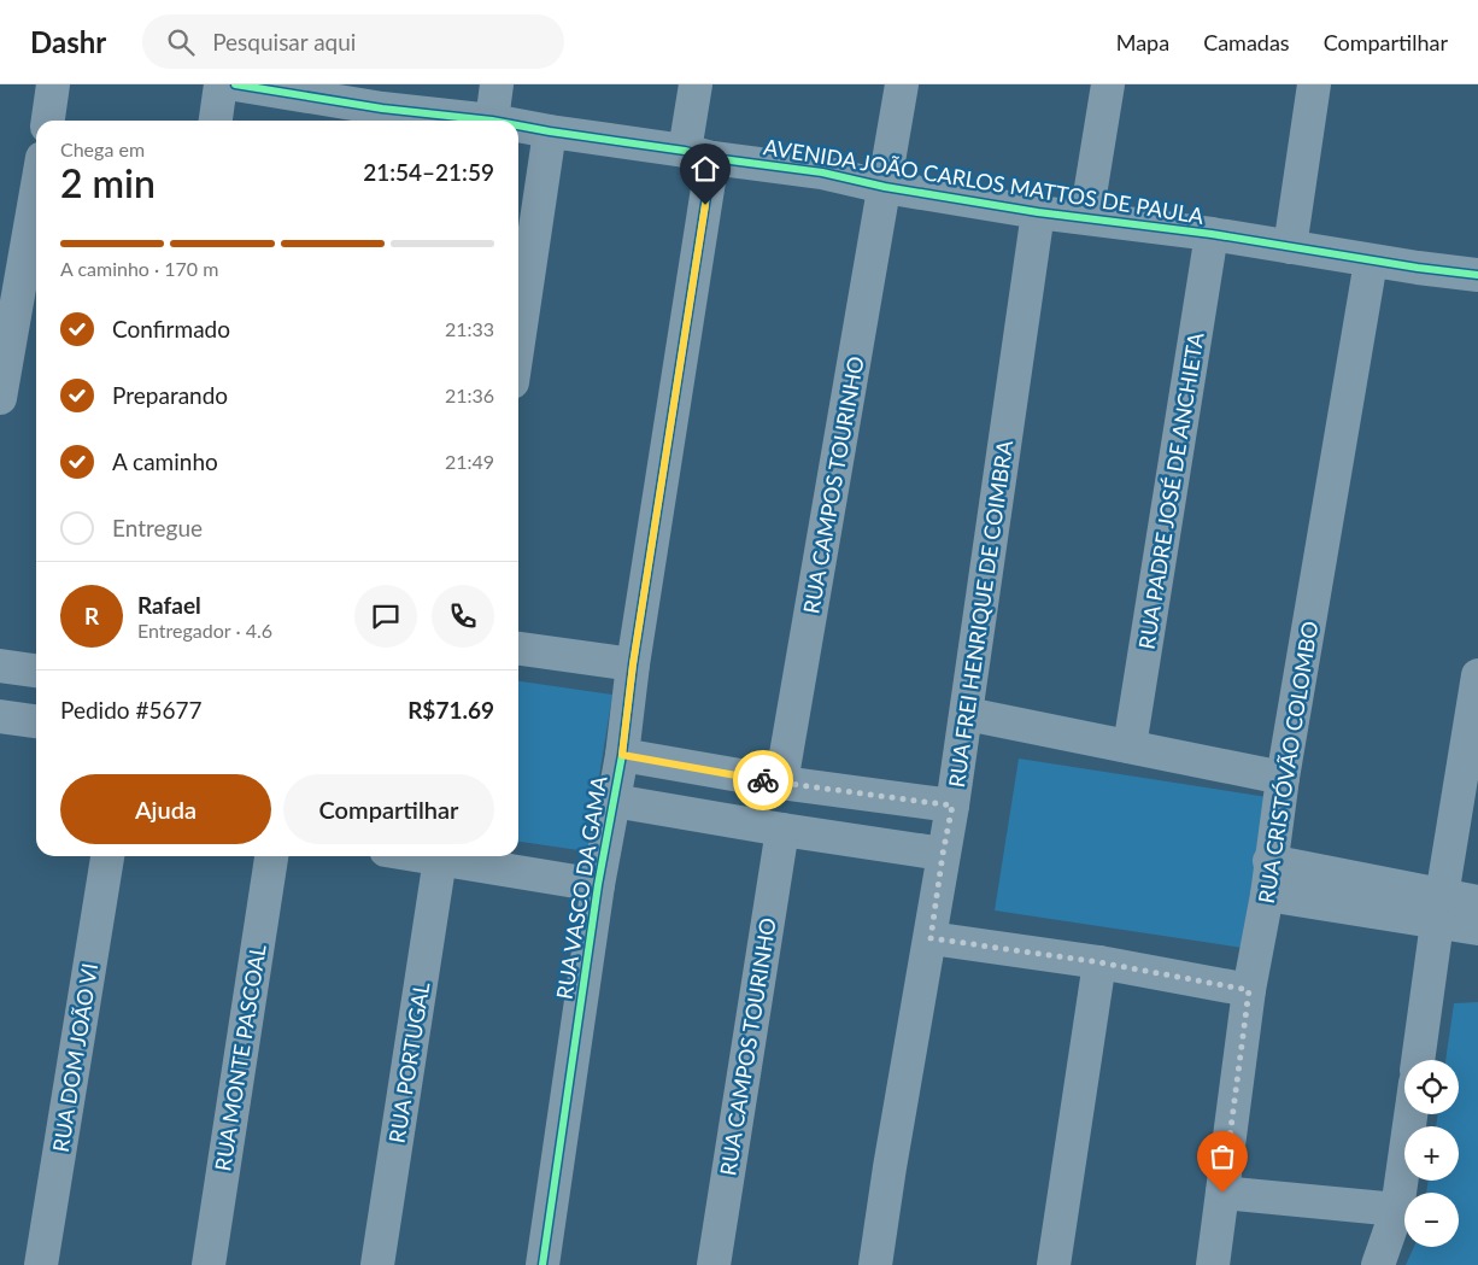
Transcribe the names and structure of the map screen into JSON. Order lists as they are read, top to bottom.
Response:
{
  "streets": {
    "street": [
      "AVENIDA JOÃO CARLOS MATTOS DE PAULA",
      "RUA CAMPOS TOURINHO",
      "RUA PADRE JOSÉ DE ANCHIETA",
      "RUA FREI HENRIQUE DE COIMBRA",
      "RUA CRISTÓVÃO COLOMBO",
      "RUA VASCO DA GAMA",
      "RUA DOM JOÃO VI",
      "RUA MONTE PASCOAL",
      "RUA PORTUGAL"
    ]
  },
  "crossings": [
    ["AVENIDA JOÃO CARLOS MATTOS DE PAULA", "RUA CAMPOS TOURINHO"],
    ["AVENIDA JOÃO CARLOS MATTOS DE PAULA", "RUA PADRE JOSÉ DE ANCHIETA"],
    ["AVENIDA JOÃO CARLOS MATTOS DE PAULA", "RUA FREI HENRIQUE DE COIMBRA"],
    ["AVENIDA JOÃO CARLOS MATTOS DE PAULA", "RUA CRISTÓVÃO COLOMBO"],
    ["AVENIDA JOÃO CARLOS MATTOS DE PAULA", "RUA VASCO DA GAMA"]
  ],
  "page": {
    "header": "Dashr",
    "search": "Pesquisar aqui",
    "nav": ["Mapa", "Camadas", "Compartilhar"],
    "heading": ["2 min", "Chega em", "21:54–21:59"],
    "panel": [
      "Rafael",
      "Entregador · 4.6",
      "Pedido #5677",
      "R$71.69"
    ],
    "bar": "A caminho · 170 m",
    "list": [
      ["Confirmado", "21:33"],
      ["Preparando", "21:36"],
      ["A caminho", "21:49"],
      "Entregue"
    ],
    "round": "R",
    "buttons": ["Ajuda", "Compartilhar"],
    "map_buttons": ["+", "−"]
  }
}
